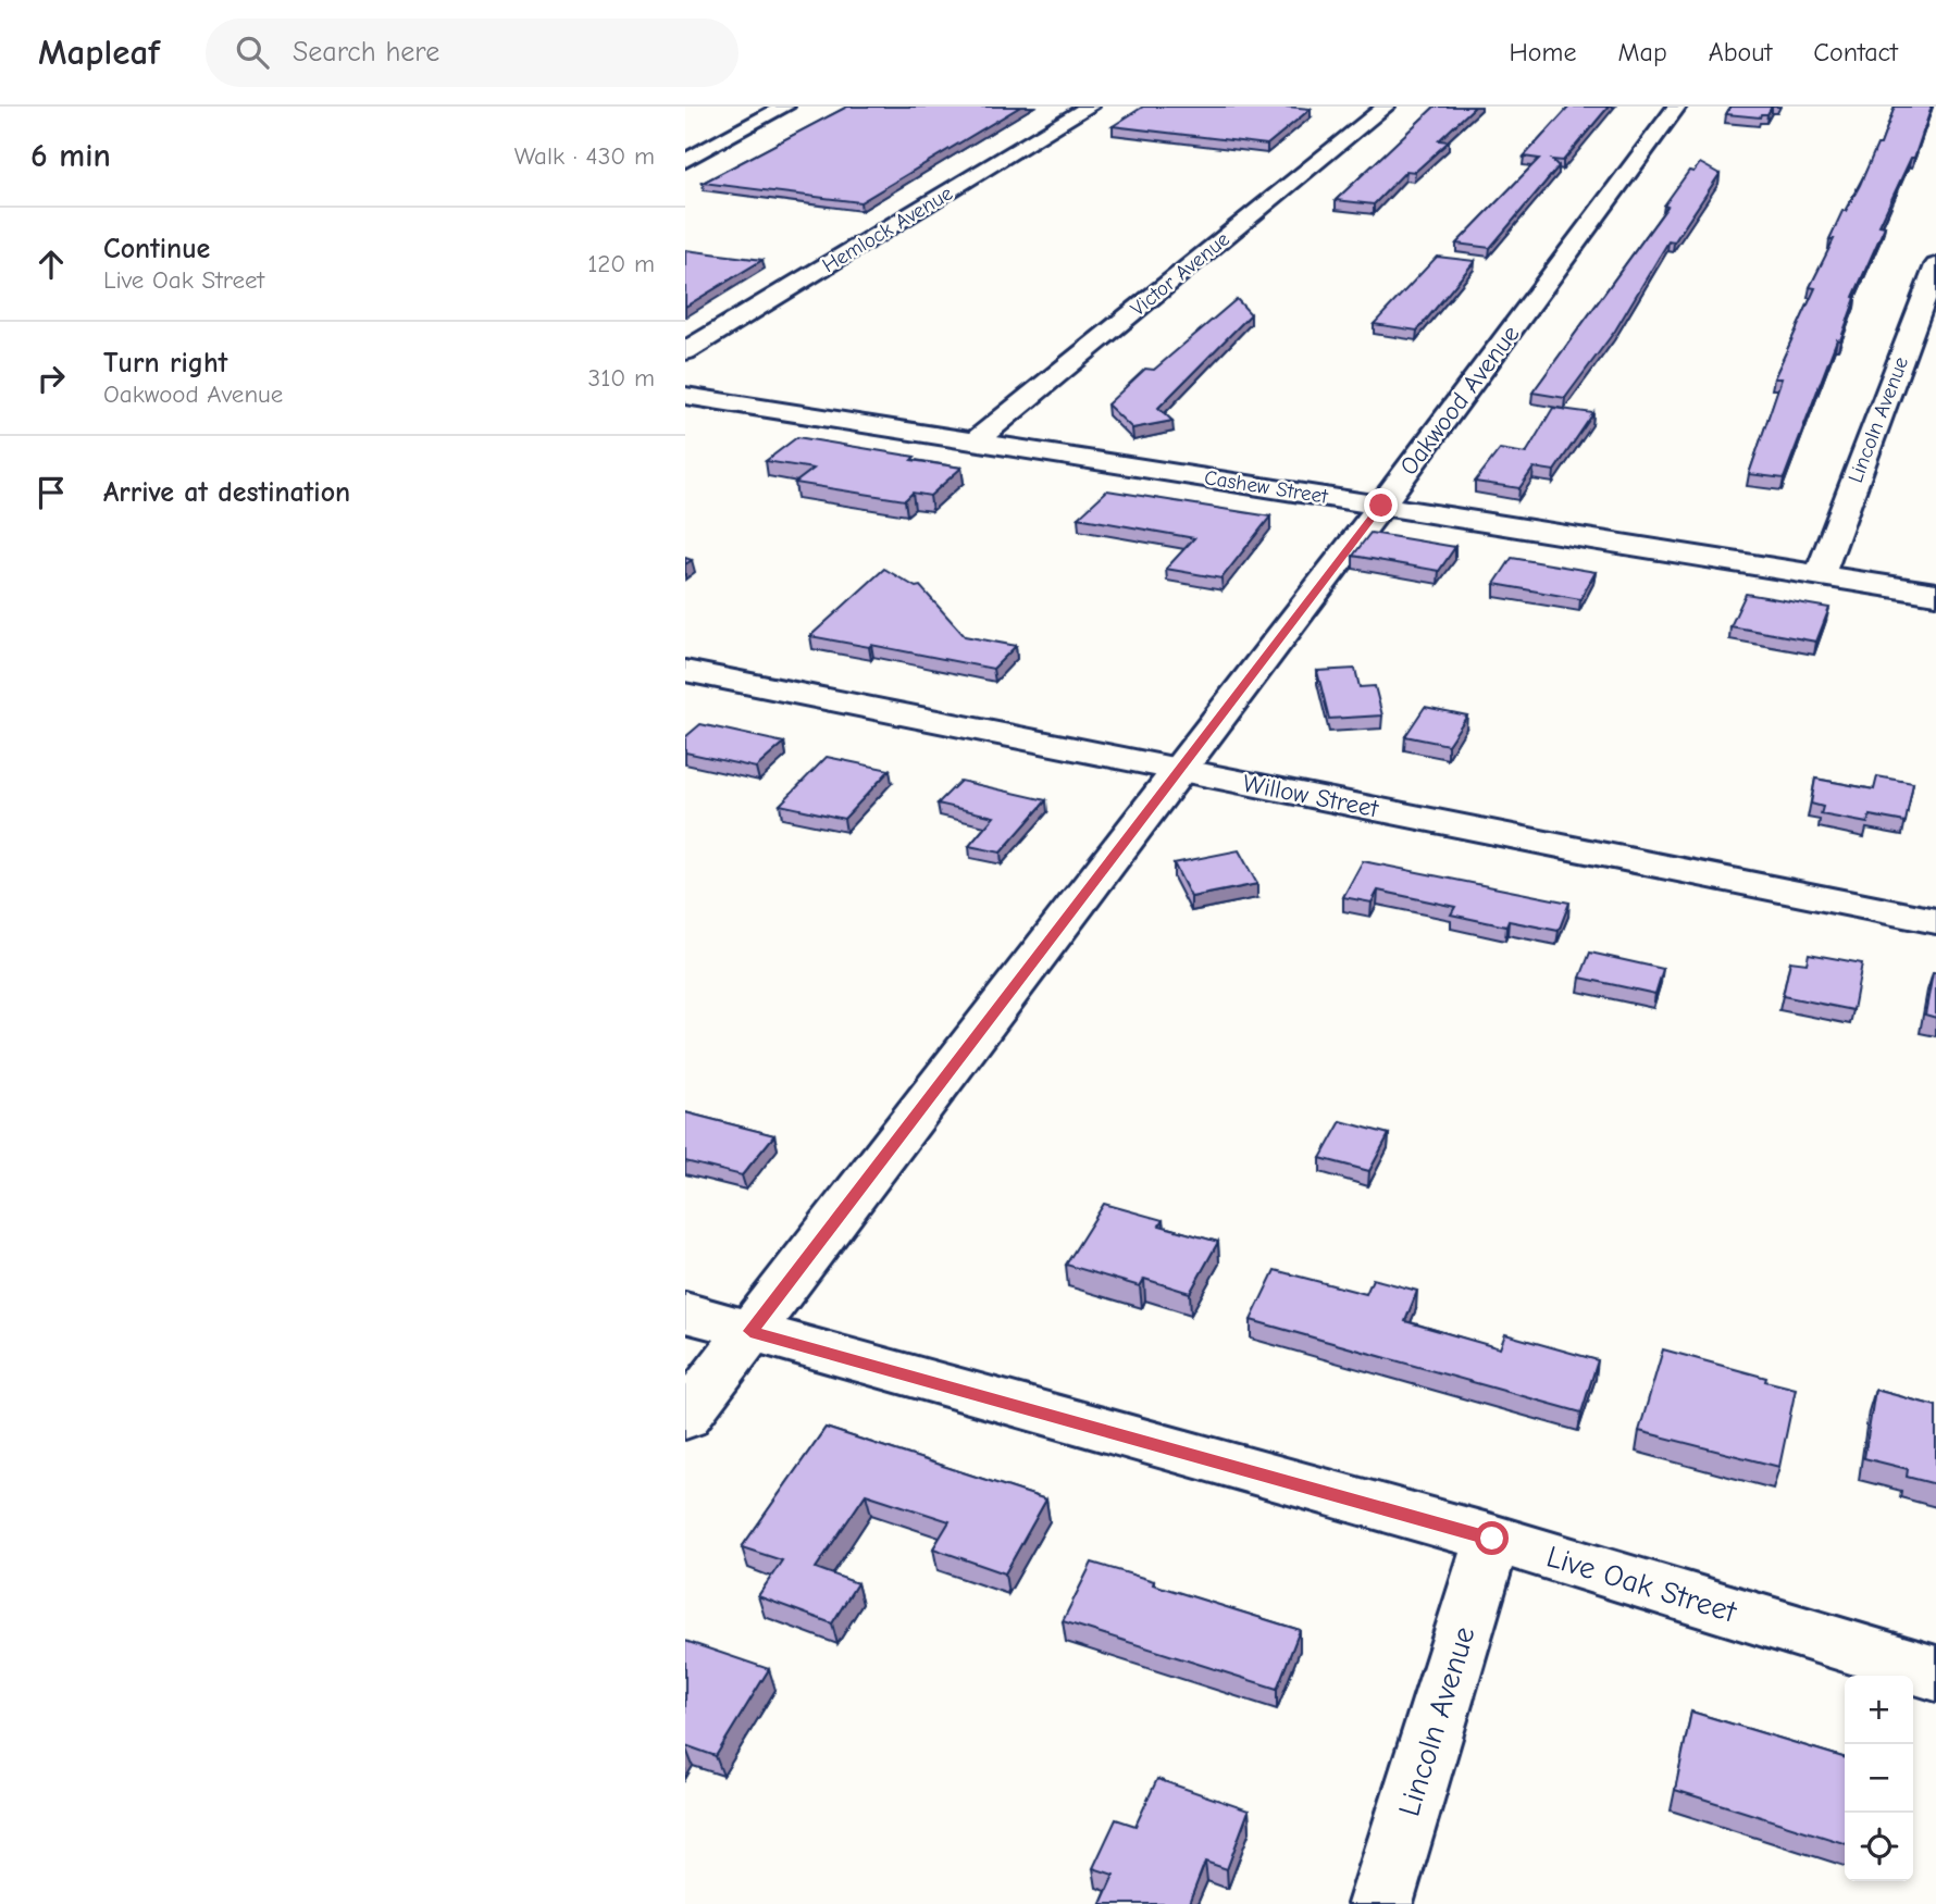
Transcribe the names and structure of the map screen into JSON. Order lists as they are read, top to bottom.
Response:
{
  "streets": {
    "street": [
      "Hemlock Avenue",
      "Victor Avenue",
      "Oakwood Avenue",
      "Lincoln Avenue",
      "Cashew Street",
      "Willow Street",
      "Live Oak Street"
    ]
  },
  "crossings": [
    ["Victor Avenue", "Cashew Street"],
    ["Oakwood Avenue", "Cashew Street"],
    ["Oakwood Avenue", "Willow Street"],
    ["Oakwood Avenue", "Live Oak Street"],
    ["Lincoln Avenue", "Cashew Street"],
    ["Lincoln Avenue", "Live Oak Street"]
  ],
  "page": {
    "header": "Mapleaf",
    "search": "Search here",
    "nav": [
      "Home",
      "Map",
      "About",
      "Contact"
    ],
    "heading": ["6 min", "Walk · 430 m"],
    "list": [
      ["Continue", "Live Oak Street", "120 m"],
      ["Turn right", "Oakwood Avenue", "310 m"],
      "Arrive at destination"
    ],
    "map_buttons": ["+", "−"]
  }
}
